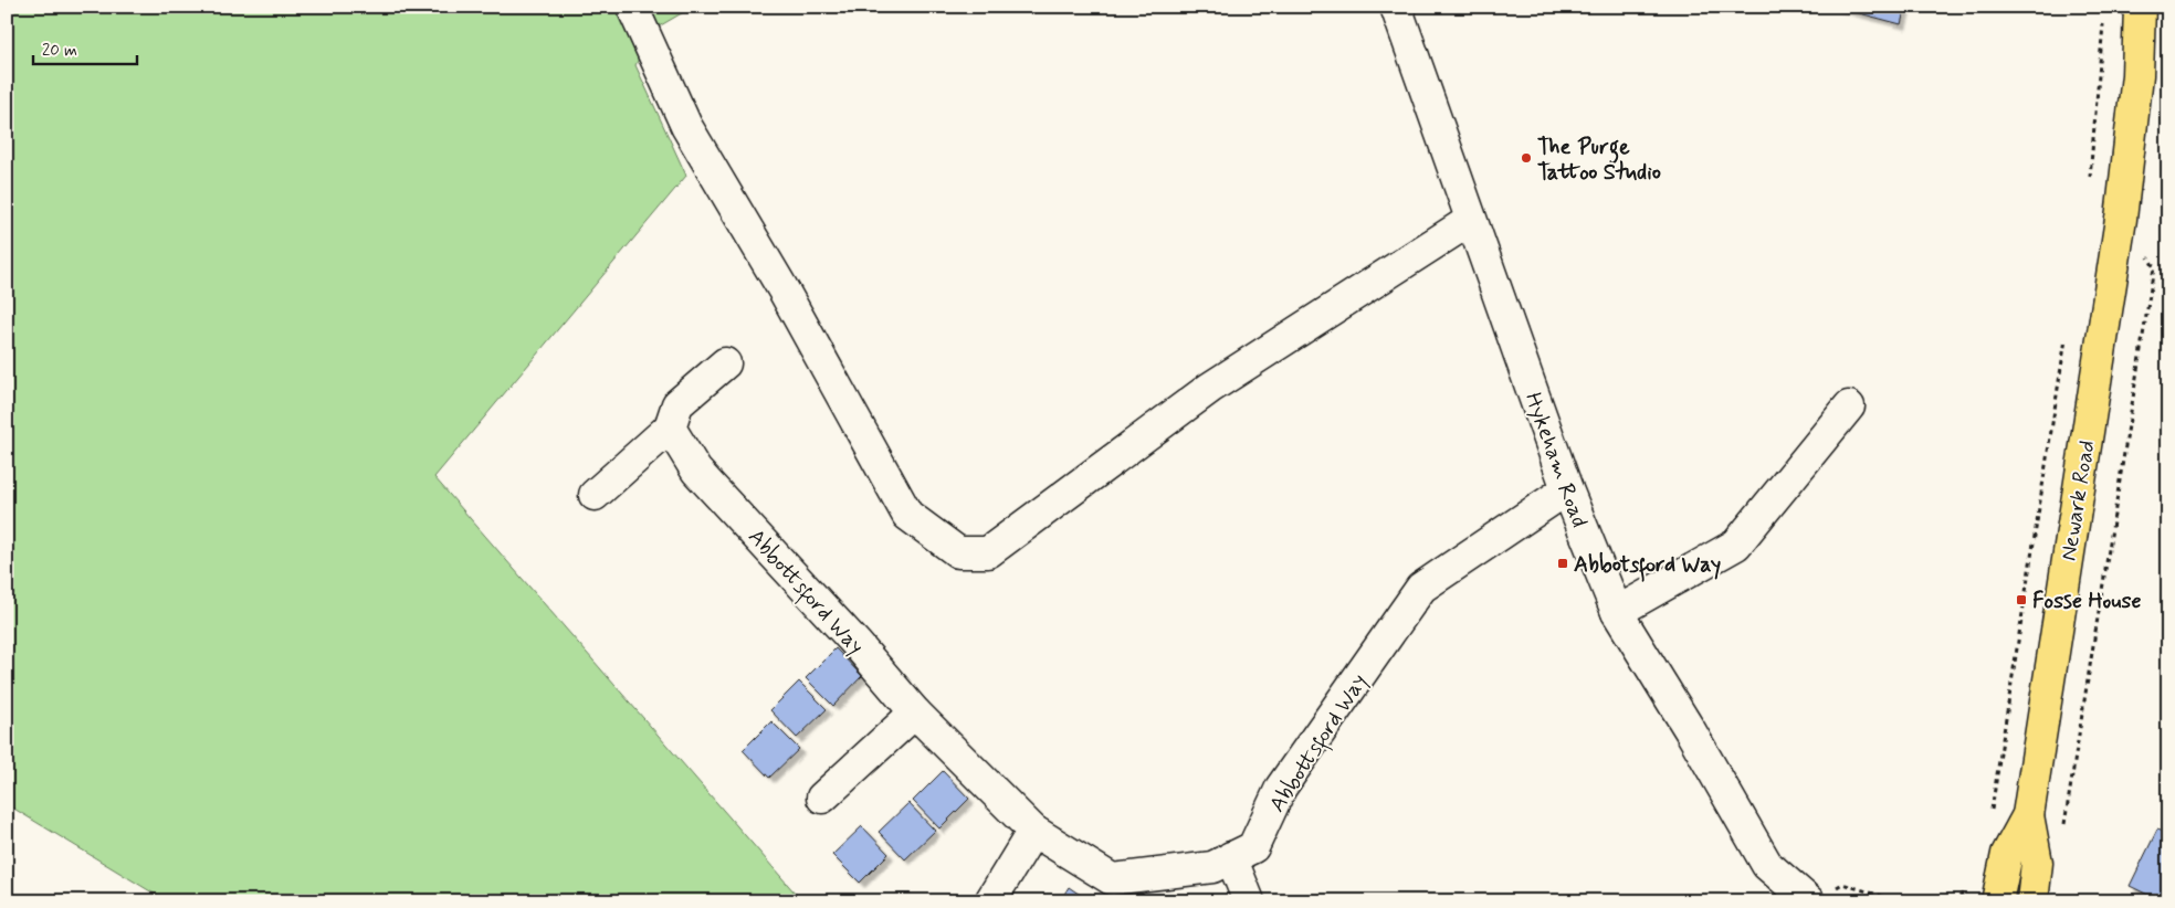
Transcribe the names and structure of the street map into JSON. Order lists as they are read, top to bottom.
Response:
{
  "streets": {
    "main road": ["Newark Road"],
    "street": ["Hykeham Road", "Abbottsford Way"]
  },
  "crossings": [
    ["Hykeham Road", "Abbottsford Way"]
  ],
  "places": {
    "other": ["The Purge Tattoo Studio"],
    "transit": ["Abbotsford Way", "Fosse House"]
  },
  "scale_bar": "20 m"
}
